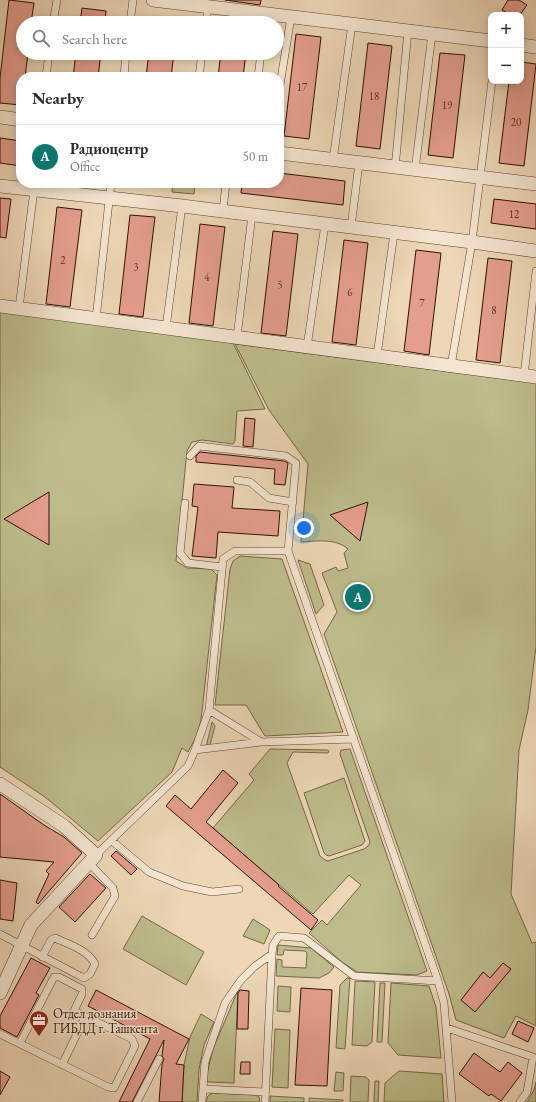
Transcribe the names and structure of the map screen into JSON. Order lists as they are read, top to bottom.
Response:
{
  "places": {
    "office": ["Отдел дознания ГИБДД г. Ташкента"]
  },
  "house_numbers": [
    "17",
    "18",
    "19",
    "20",
    "12",
    "2",
    "3",
    "4",
    "5",
    "6",
    "7",
    "8"
  ],
  "page": {
    "map_buttons": ["+", "−"],
    "search": "Search here",
    "heading": "Nearby",
    "list": [
      {
        "mark": "A",
        "name": "Радиоцентр",
        "note": "Office",
        "value": "50 m"
      }
    ],
    "pins": "A"
  }
}
